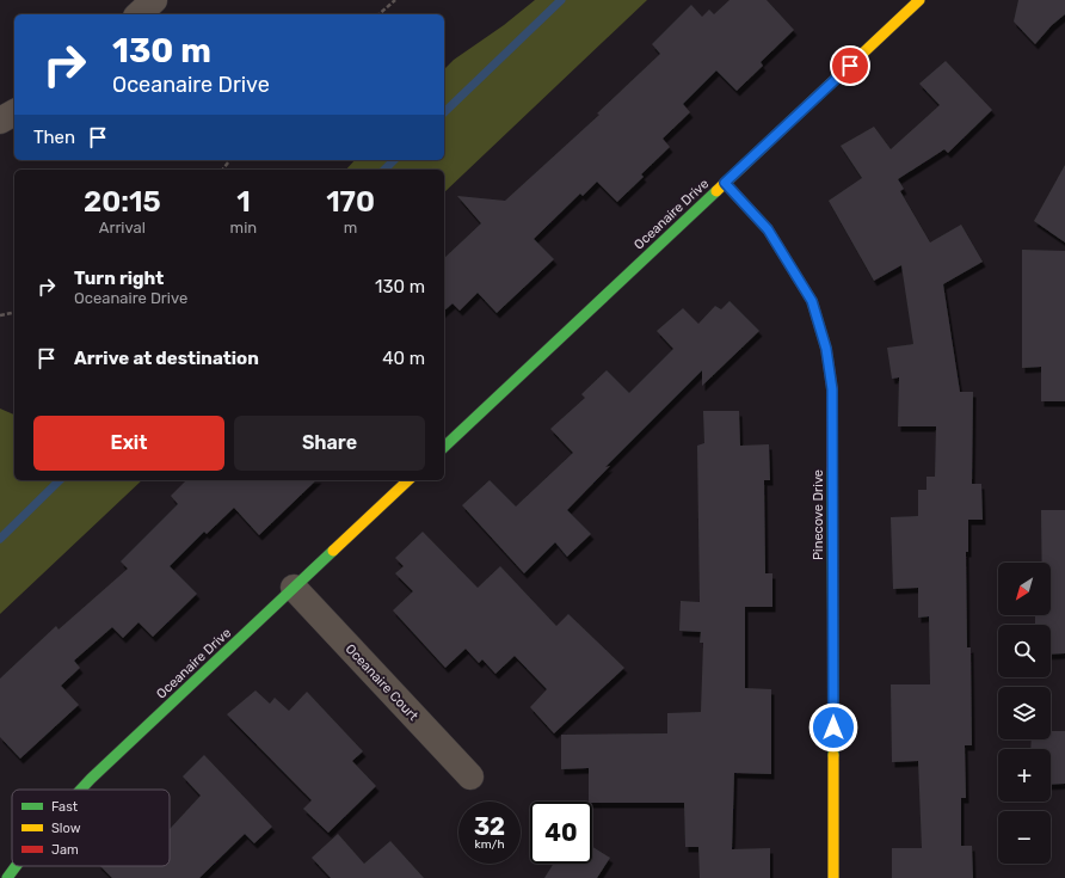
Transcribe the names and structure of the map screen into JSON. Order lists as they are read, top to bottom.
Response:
{
  "streets": {
    "street": ["Oceanaire Drive", "Pinecove Drive", "Oceanaire Court"]
  },
  "crossings": [
    ["Oceanaire Drive", "Pinecove Drive"],
    ["Oceanaire Drive", "Oceanaire Court"]
  ],
  "legend": ["Fast", "Slow", "Jam"],
  "north": "bottom left",
  "page": {
    "turn": ["130 m", "Oceanaire Drive"],
    "then": "Then",
    "eta": [
      "20:15",
      "Arrival",
      "1",
      "min",
      "170",
      "m"
    ],
    "list": [
      {
        "name": "Turn right",
        "note": "Oceanaire Drive",
        "value": "130 m"
      },
      {
        "name": "Arrive at destination",
        "value": "40 m"
      }
    ],
    "buttons": ["Exit", "Share"],
    "map_buttons": ["+", "−"],
    "speed": "32 km/h",
    "limit": "40"
  }
}
